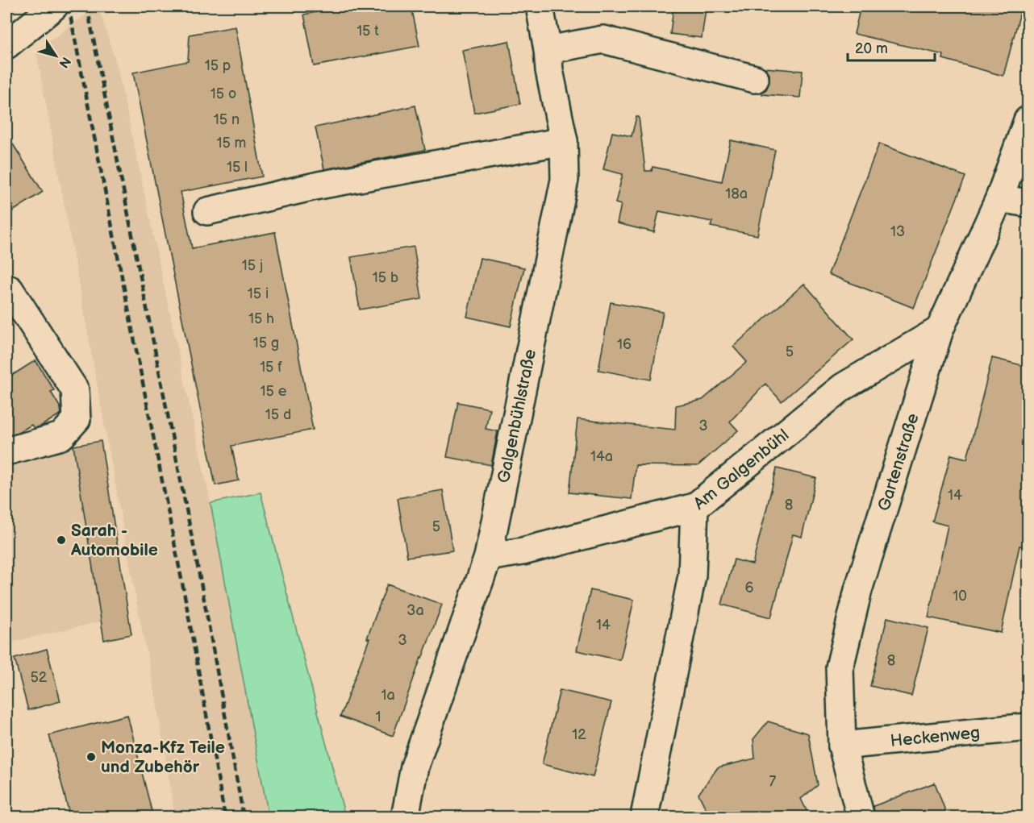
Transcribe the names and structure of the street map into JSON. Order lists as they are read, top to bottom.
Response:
{
  "streets": {
    "street": [
      "Galgenbühlstraße",
      "Gartenstraße",
      "Am Galgenbühl",
      "Heckenweg"
    ]
  },
  "crossings": [
    ["Galgenbühlstraße", "Am Galgenbühl"],
    ["Gartenstraße", "Am Galgenbühl"],
    ["Gartenstraße", "Heckenweg"]
  ],
  "places": ["Sarah - Automobile", "Monza-Kfz Teile und Zubehör"],
  "house_numbers": [
    "15 t",
    "15 p",
    "15 o",
    "15 n",
    "15 m",
    "15 l",
    "18a",
    "13",
    "15 j",
    "15 b",
    "15 i",
    "15 h",
    "15 g",
    "16",
    "5",
    "15 f",
    "15 e",
    "15 d",
    "3",
    "14a",
    "14",
    "8",
    "5",
    "6",
    "10",
    "3a",
    "14",
    "3",
    "8",
    "52",
    "1a",
    "1",
    "12",
    "7"
  ],
  "scale_bar": "20 m",
  "north": "bottom right"
}
